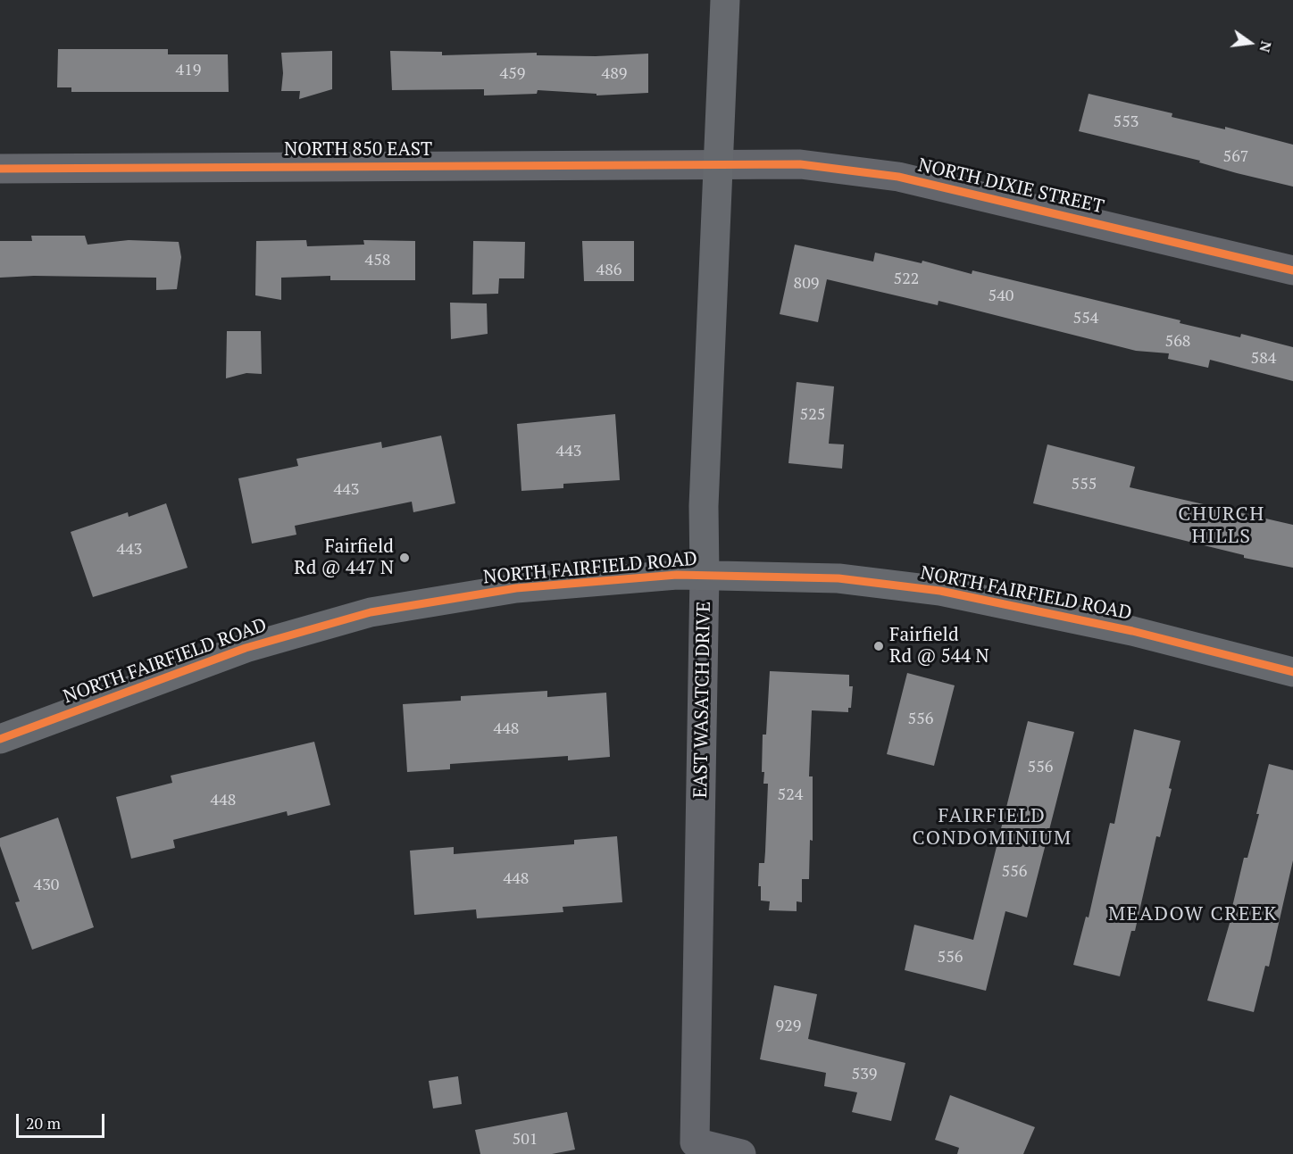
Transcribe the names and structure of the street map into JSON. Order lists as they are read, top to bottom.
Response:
{
  "streets": {
    "main road": ["NORTH FAIRFIELD ROAD", "EAST WASATCH DRIVE"],
    "street": ["NORTH 850 EAST", "NORTH DIXIE STREET"]
  },
  "crossings": [
    ["NORTH 850 EAST", "NORTH DIXIE STREET"],
    ["NORTH 850 EAST", "EAST WASATCH DRIVE"],
    ["NORTH DIXIE STREET", "EAST WASATCH DRIVE"],
    ["NORTH FAIRFIELD ROAD", "EAST WASATCH DRIVE"]
  ],
  "districts": ["CHURCH HILLS", "FAIRFIELD CONDOMINIUM", "MEADOW CREEK"],
  "places": ["Fairfield Rd @ 447 N", "Fairfield Rd @ 544 N"],
  "house_numbers": [
    "419",
    "459",
    "489",
    "553",
    "567",
    "458",
    "486",
    "522",
    "809",
    "540",
    "554",
    "568",
    "584",
    "525",
    "443",
    "555",
    "443",
    "443",
    "556",
    "448",
    "556",
    "524",
    "448",
    "556",
    "448",
    "430",
    "556",
    "929",
    "539",
    "501"
  ],
  "scale_bar": "20 m",
  "north": "right"
}
